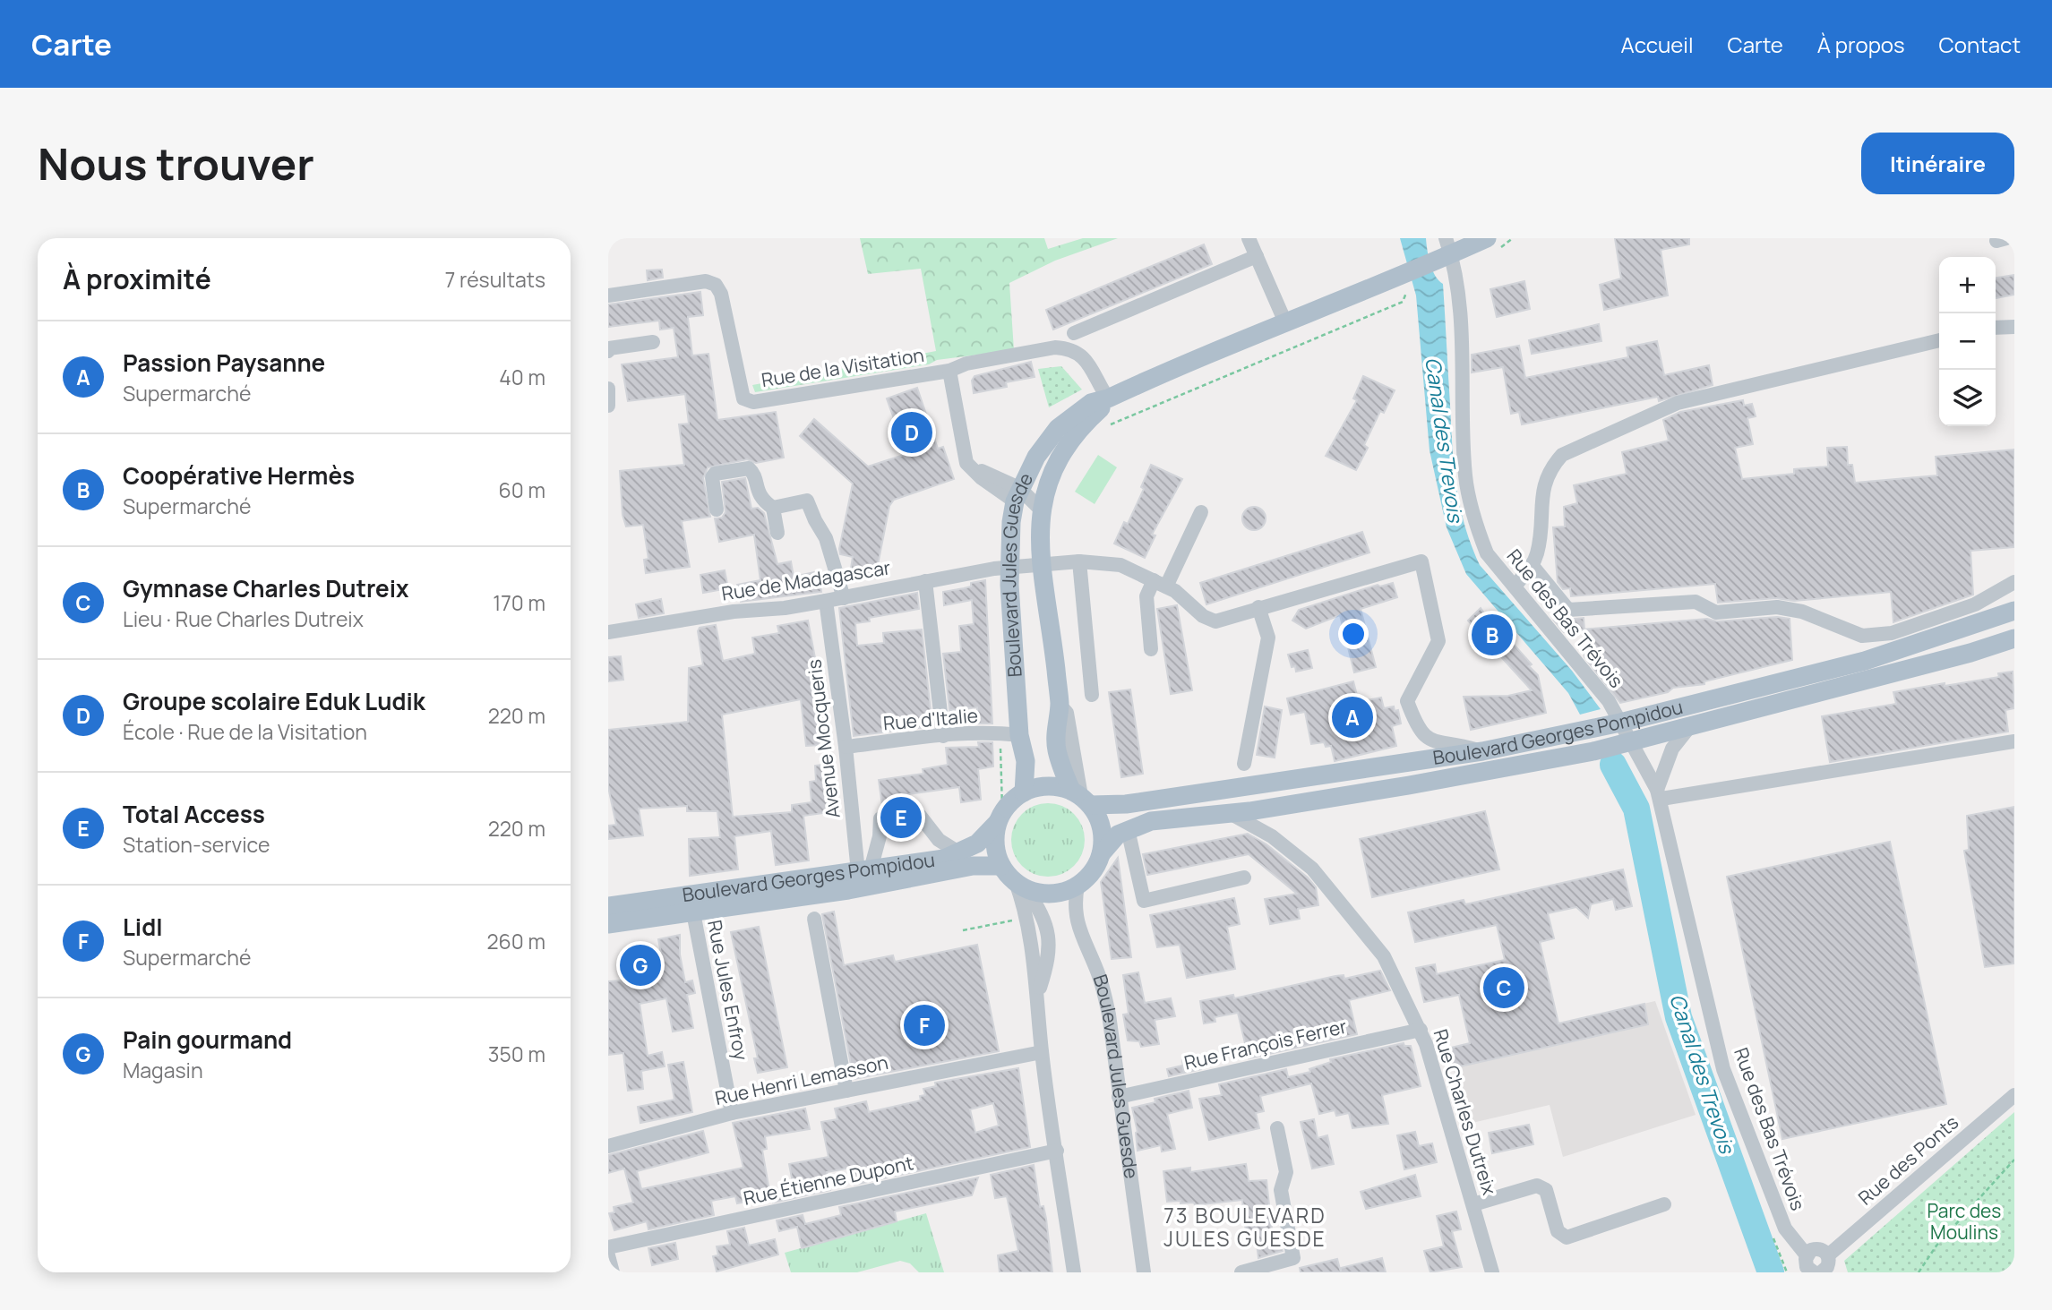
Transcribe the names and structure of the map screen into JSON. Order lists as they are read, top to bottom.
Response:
{
  "streets": {
    "main road": ["Boulevard Jules Guesde", "Boulevard Georges Pompidou"],
    "street": [
      "Rue de la Visitation",
      "Rue de Madagascar",
      "Rue des Bas Trévois",
      "Rue d'Italie",
      "Avenue Mocqueris",
      "Rue Jules Enfroy",
      "Rue François Ferrer",
      "Rue Henri Lemasson",
      "Rue Charles Dutreix",
      "Rue des Ponts",
      "Rue Étienne Dupont"
    ]
  },
  "crossings": [
    ["Rue de la Visitation", "Boulevard Jules Guesde"],
    ["Boulevard Jules Guesde", "Rue de Madagascar"],
    ["Boulevard Jules Guesde", "Rue des Bas Trévois"],
    ["Boulevard Jules Guesde", "Rue d'Italie"],
    ["Boulevard Jules Guesde", "Boulevard Georges Pompidou"],
    ["Boulevard Jules Guesde", "Rue François Ferrer"],
    ["Rue de Madagascar", "Avenue Mocqueris"],
    ["Rue des Bas Trévois", "Boulevard Georges Pompidou"],
    ["Rue d'Italie", "Avenue Mocqueris"],
    ["Boulevard Georges Pompidou", "Avenue Mocqueris"],
    ["Boulevard Georges Pompidou", "Rue Jules Enfroy"],
    ["Boulevard Georges Pompidou", "Rue Charles Dutreix"],
    ["Rue Jules Enfroy", "Rue Henri Lemasson"],
    ["Rue François Ferrer", "Rue Charles Dutreix"]
  ],
  "districts": ["73 BOULEVARD JULES GUESDE"],
  "water": ["Canal des Trevois"],
  "parks": ["Parc des Moulins"],
  "page": {
    "header": "Carte",
    "nav": [
      "Accueil",
      "Carte",
      "À propos",
      "Contact"
    ],
    "buttons": "Itinéraire",
    "title": "Nous trouver",
    "heading": ["À proximité", "7 résultats"],
    "map_buttons": ["+", "−"],
    "list": [
      {
        "mark": "A",
        "name": "Passion Paysanne",
        "note": "Supermarché",
        "value": "40 m"
      },
      {
        "mark": "B",
        "name": "Coopérative Hermès",
        "note": "Supermarché",
        "value": "60 m"
      },
      {
        "mark": "C",
        "name": "Gymnase Charles Dutreix",
        "note": "Lieu · Rue Charles Dutreix",
        "value": "170 m"
      },
      {
        "mark": "D",
        "name": "Groupe scolaire Eduk Ludik",
        "note": "École · Rue de la Visitation",
        "value": "220 m"
      },
      {
        "mark": "E",
        "name": "Total Access",
        "note": "Station-service",
        "value": "220 m"
      },
      {
        "mark": "F",
        "name": "Lidl",
        "note": "Supermarché",
        "value": "260 m"
      },
      {
        "mark": "G",
        "name": "Pain gourmand",
        "note": "Magasin",
        "value": "350 m"
      }
    ],
    "pins": [
      "D",
      "B",
      "A",
      "E",
      "G",
      "C",
      "F"
    ]
  }
}
